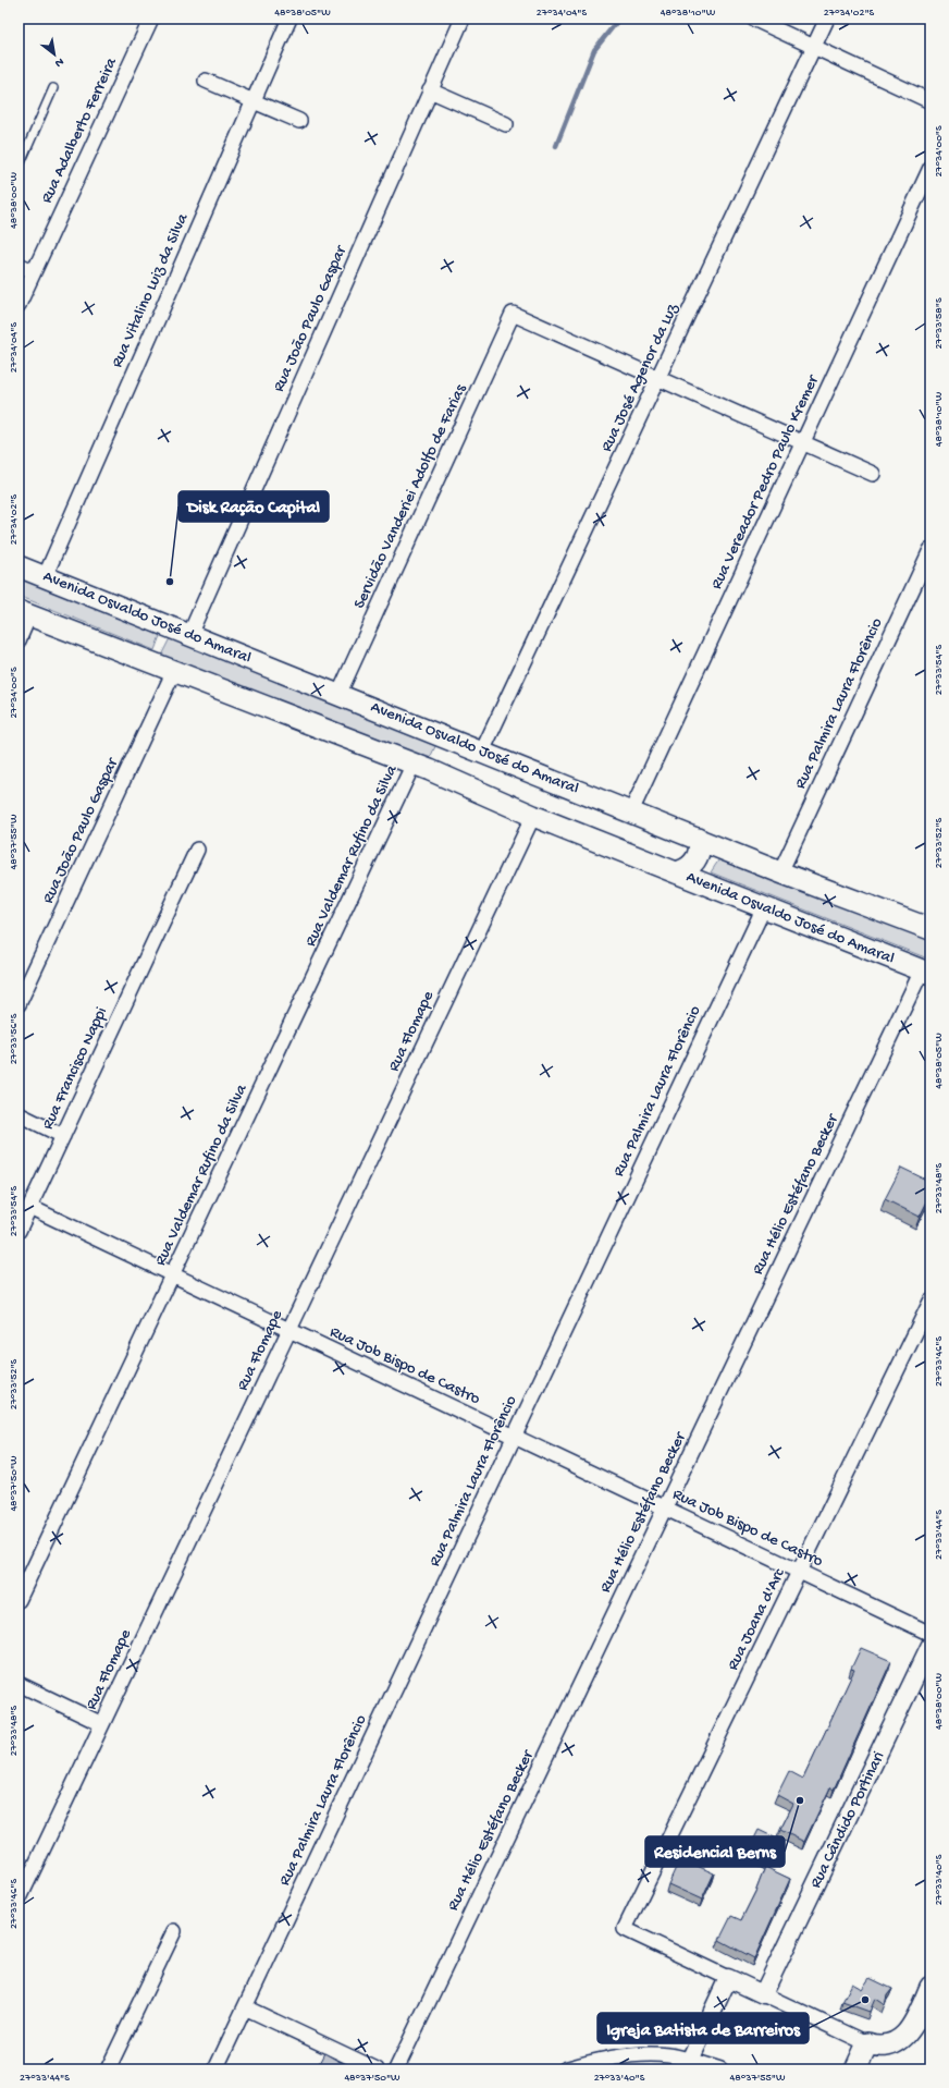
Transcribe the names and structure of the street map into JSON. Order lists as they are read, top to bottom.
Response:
{
  "streets": {
    "main road": ["Avenida Osvaldo José do Amaral"],
    "street": [
      "Rua Adalberto Ferreira",
      "Rua Vitalino Luiz da Silva",
      "Rua João Paulo Gaspar",
      "Rua José Agenor da Luz",
      "Rua Vereador Pedro Paulo Kremer",
      "Servidão Vanderiei Adolfo de Farias",
      "Rua Palmira Laura Florêncio",
      "Rua Valdemar Rufino da Silva",
      "Rua Flomape",
      "Rua Francisco Nappi",
      "Rua Hélio Estéfano Becker",
      "Rua Job Bispo de Castro",
      "Rua Joana d'Arc",
      "Rua Cândido Portinari"
    ]
  },
  "crossings": [
    ["Rua Vitalino Luiz da Silva", "Avenida Osvaldo José do Amaral"],
    ["Rua João Paulo Gaspar", "Avenida Osvaldo José do Amaral"],
    ["Rua José Agenor da Luz", "Servidão Vanderiei Adolfo de Farias"],
    ["Rua José Agenor da Luz", "Avenida Osvaldo José do Amaral"],
    ["Rua Vereador Pedro Paulo Kremer", "Avenida Osvaldo José do Amaral"],
    ["Servidão Vanderiei Adolfo de Farias", "Avenida Osvaldo José do Amaral"],
    ["Avenida Osvaldo José do Amaral", "Rua Palmira Laura Florêncio"],
    ["Avenida Osvaldo José do Amaral", "Rua Valdemar Rufino da Silva"],
    ["Avenida Osvaldo José do Amaral", "Rua Flomape"],
    ["Avenida Osvaldo José do Amaral", "Rua Hélio Estéfano Becker"],
    ["Rua Palmira Laura Florêncio", "Rua Job Bispo de Castro"],
    ["Rua Valdemar Rufino da Silva", "Rua Job Bispo de Castro"],
    ["Rua Flomape", "Rua Job Bispo de Castro"],
    ["Rua Francisco Nappi", "Rua Job Bispo de Castro"],
    ["Rua Hélio Estéfano Becker", "Rua Job Bispo de Castro"],
    ["Rua Job Bispo de Castro", "Rua Joana d'Arc"]
  ],
  "places": ["Disk Ração Capital", "Residencial Berns", "Igreja Batista de Barreiros"],
  "north": "bottom right",
  "coordinates": [
    "48°38'05\"W",
    "27°34'04\"S",
    "48°38'10\"W",
    "27°34'02\"S",
    "27°34'00\"S",
    "48°38'00\"W",
    "27°33'58\"S",
    "27°33'54\"S",
    "48°37'55\"W",
    "27°33'52\"S",
    "27°33'56\"S",
    "27°33'48\"S",
    "27°33'46\"S",
    "48°37'50\"W",
    "27°33'44\"S",
    "27°33'40\"S"
  ]
}
